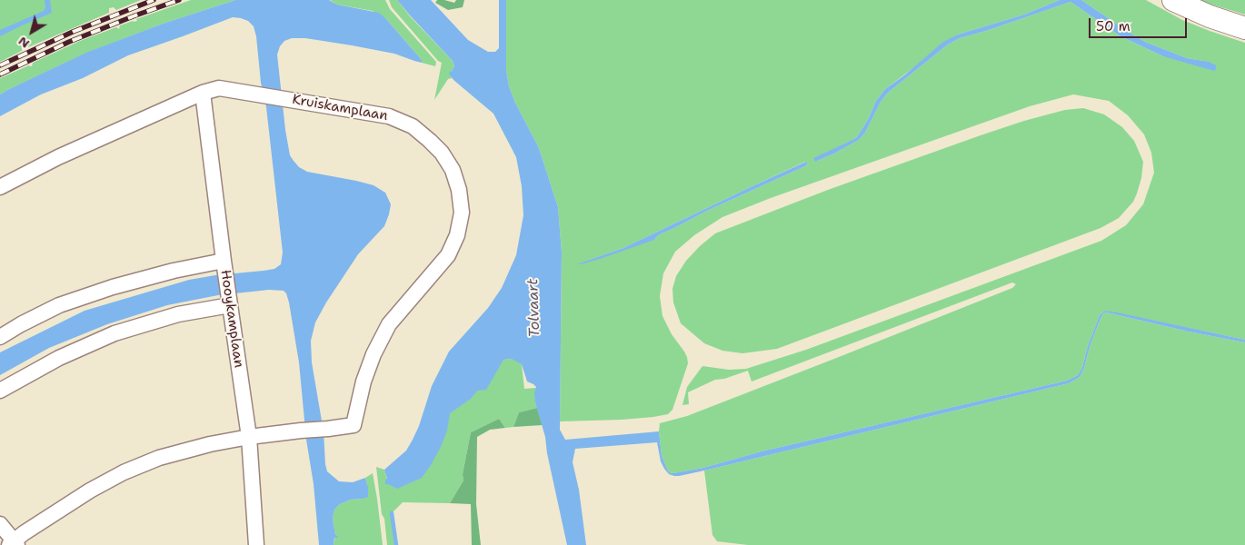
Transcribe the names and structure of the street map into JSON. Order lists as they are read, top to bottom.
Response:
{
  "streets": {
    "street": ["Kruiskamplaan", "Hooykamplaan"]
  },
  "crossings": [
    ["Kruiskamplaan", "Hooykamplaan"]
  ],
  "water": ["Tolvaart"],
  "scale_bar": "50 m",
  "north": "bottom left"
}
